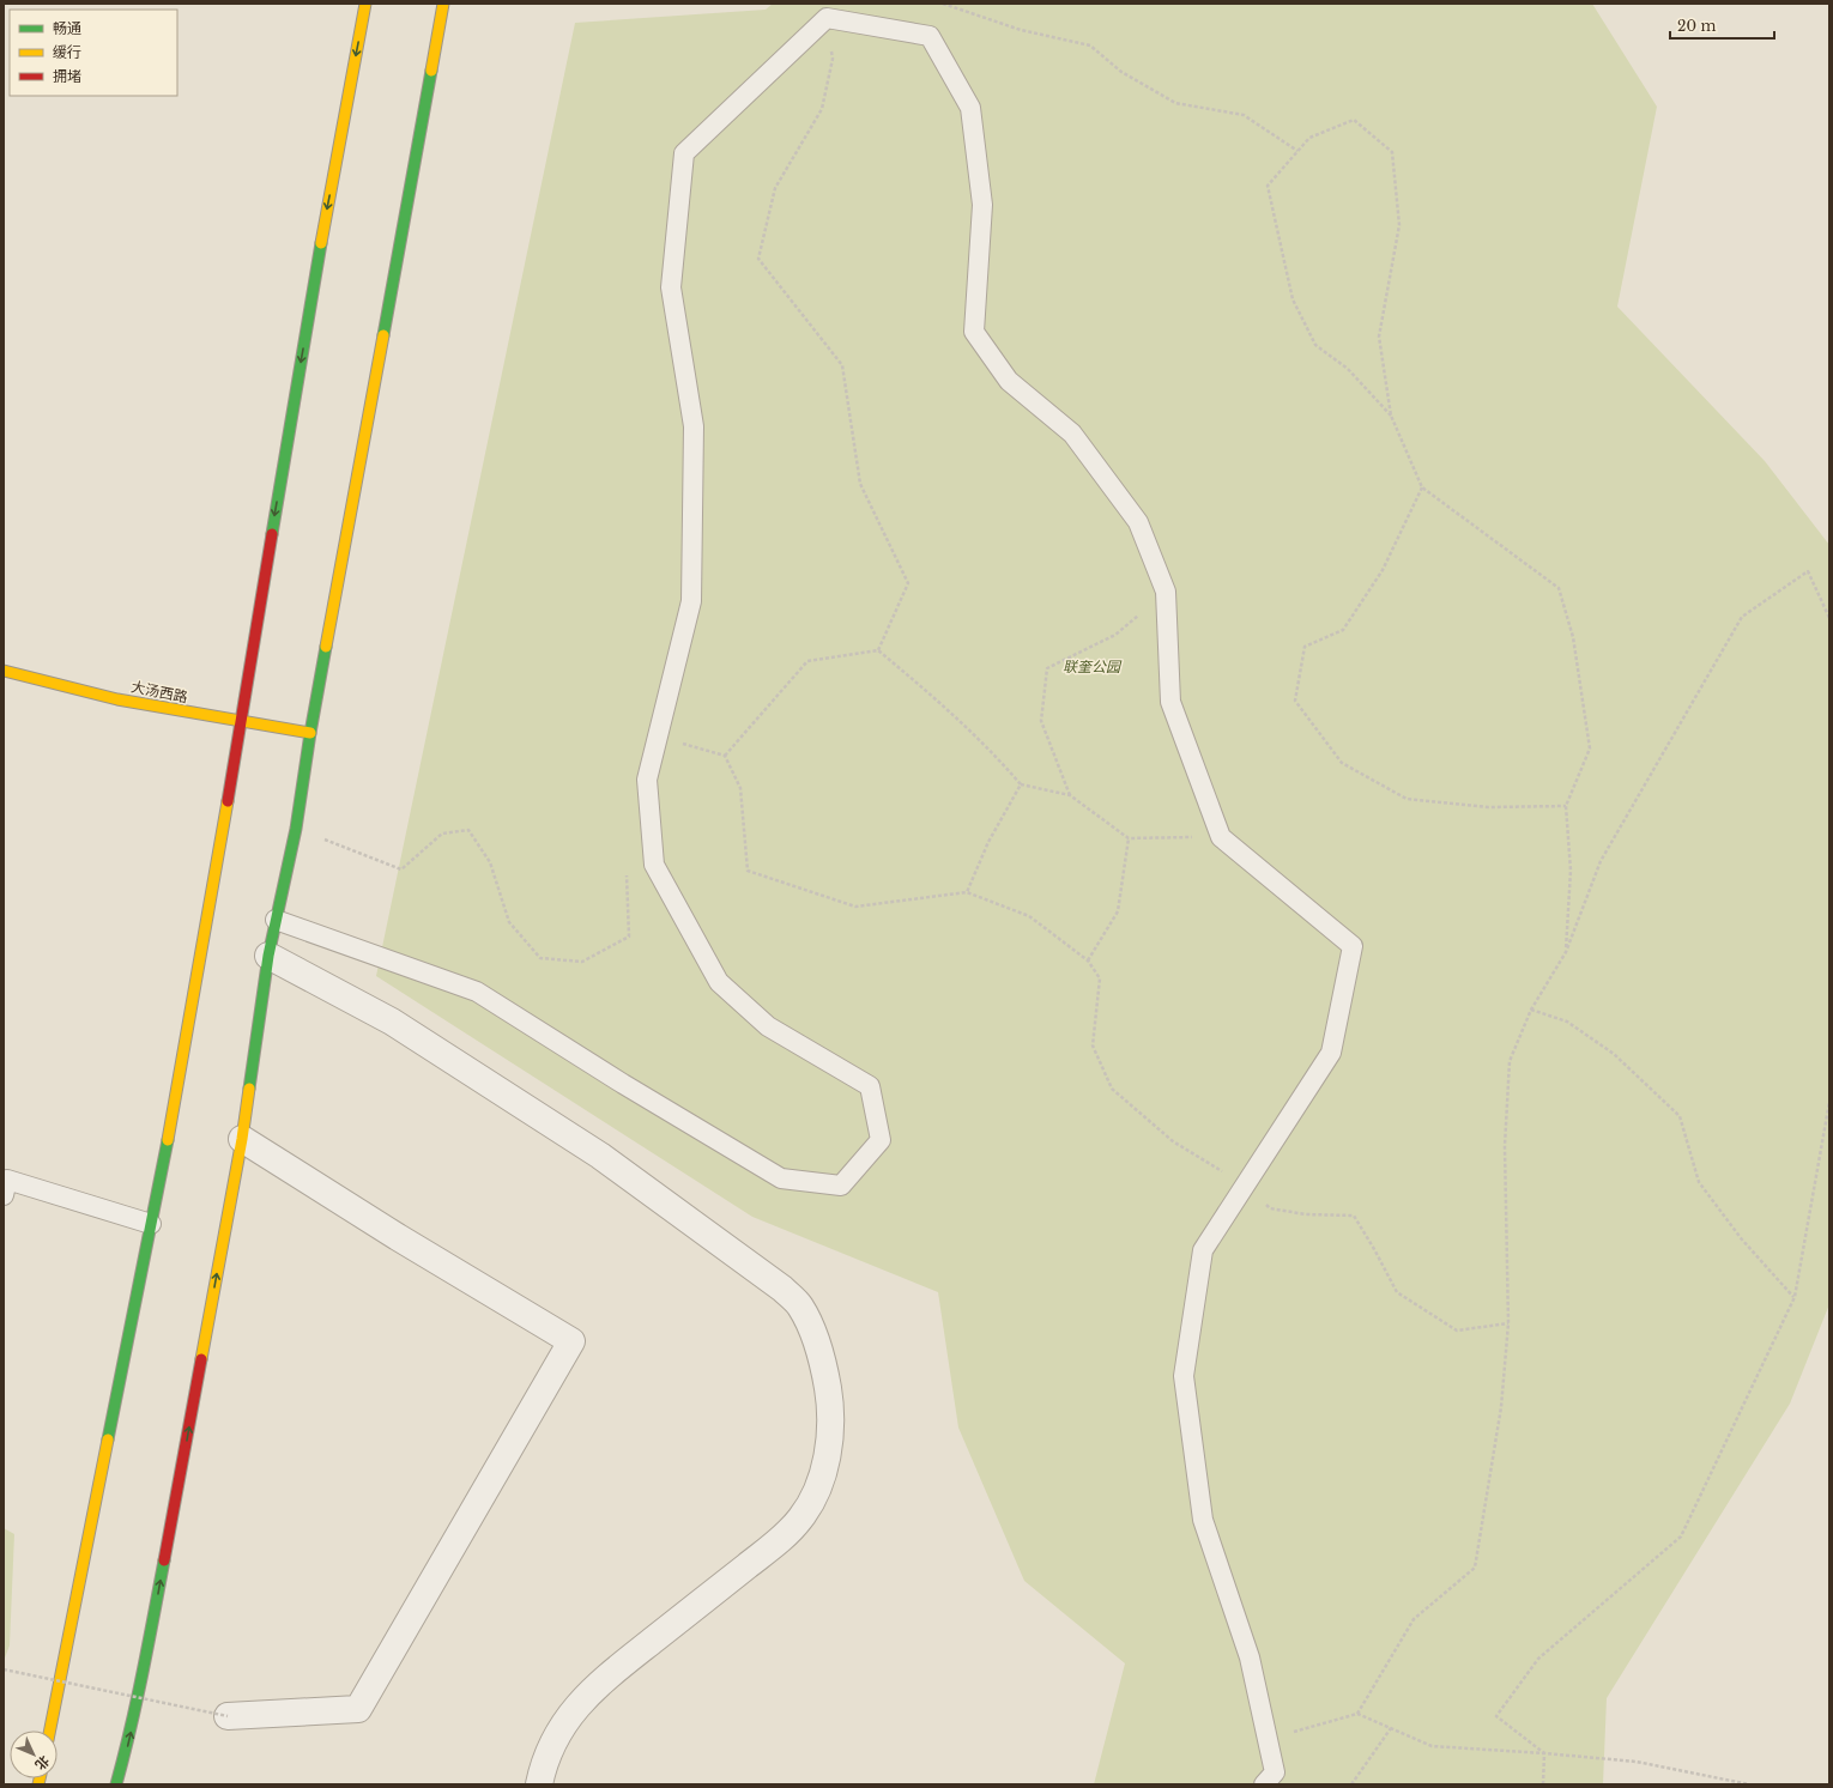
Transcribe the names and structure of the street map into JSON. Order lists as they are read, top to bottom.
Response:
{
  "streets": {
    "main road": ["大汤西路"]
  },
  "parks": ["联奎公园"],
  "legend": ["畅通", "缓行", "拥堵"],
  "scale_bar": "20 m",
  "north": "bottom right"
}
